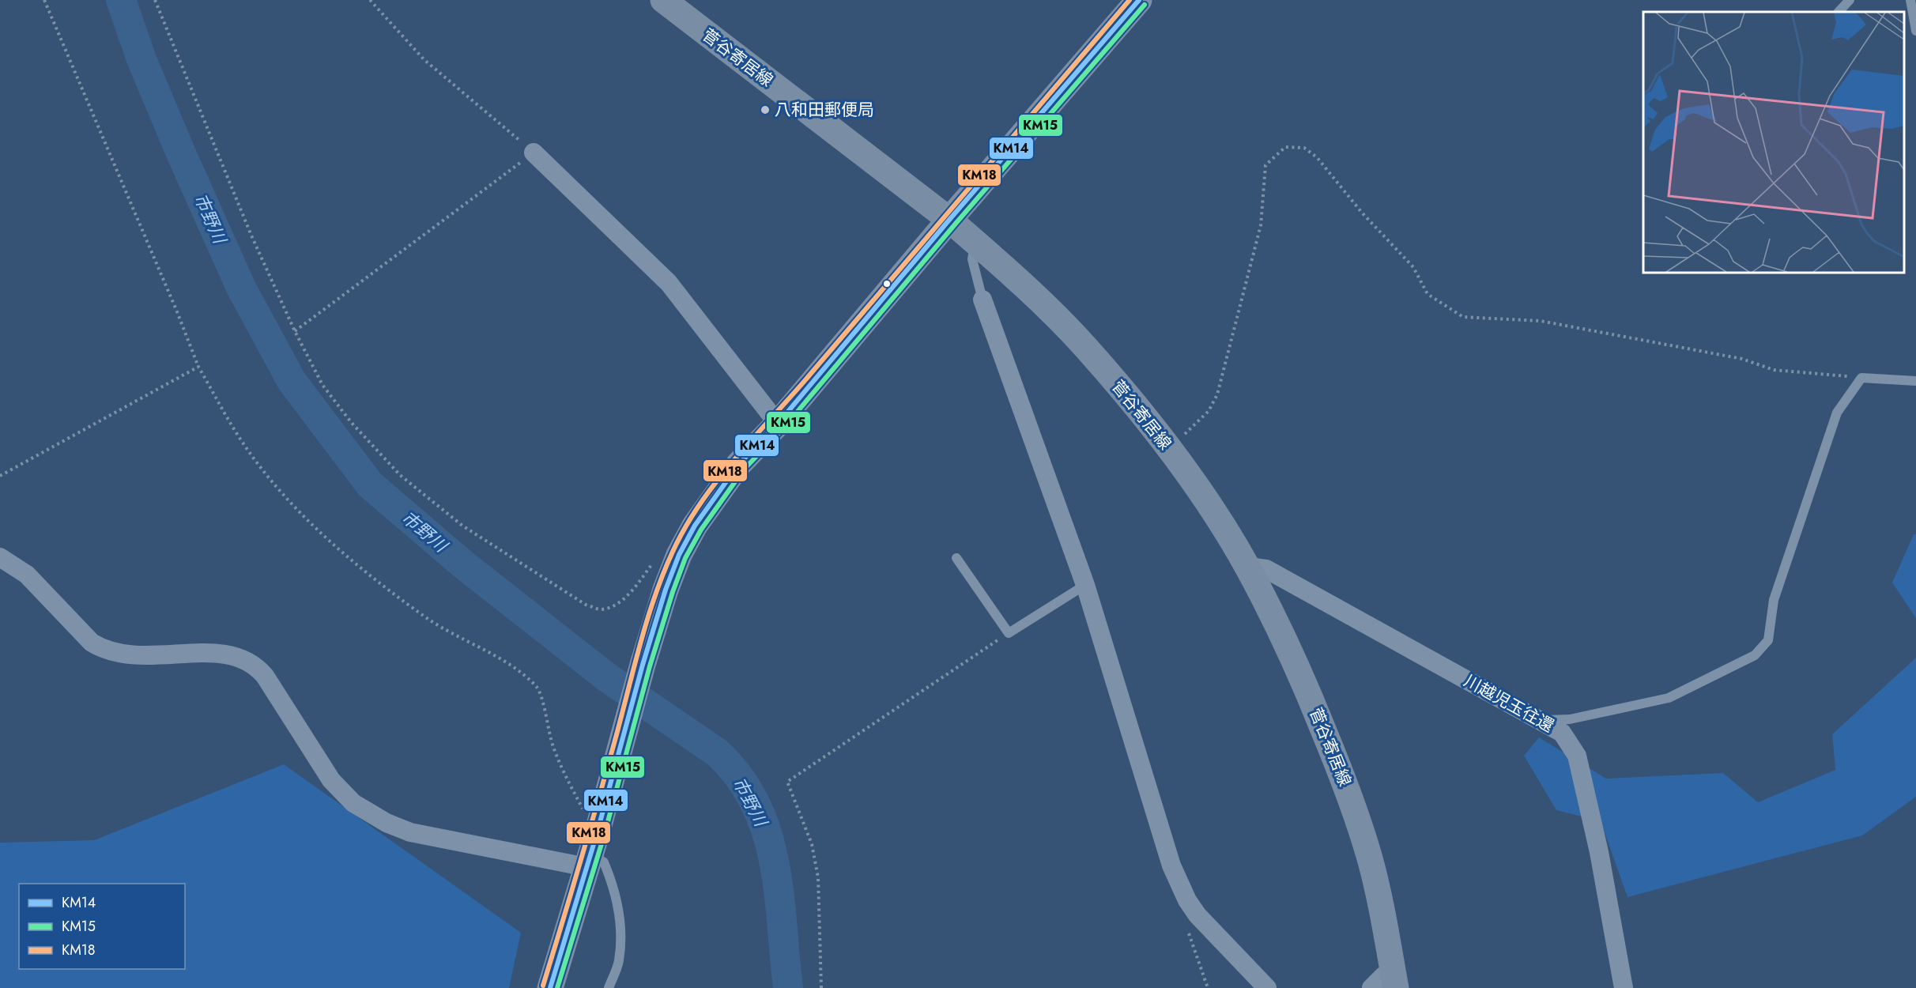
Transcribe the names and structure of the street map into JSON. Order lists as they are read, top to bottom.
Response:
{
  "streets": {
    "main road": ["菅谷寄居線"],
    "street": ["川越児玉往還"]
  },
  "crossings": [
    ["菅谷寄居線", "川越児玉往還"]
  ],
  "water": ["市野川"],
  "places": ["八和田郵便局"],
  "lines": ["transit line KM14", "transit line KM18", "transit line KM15"],
  "legend": ["KM14", "KM15", "KM18"]
}
